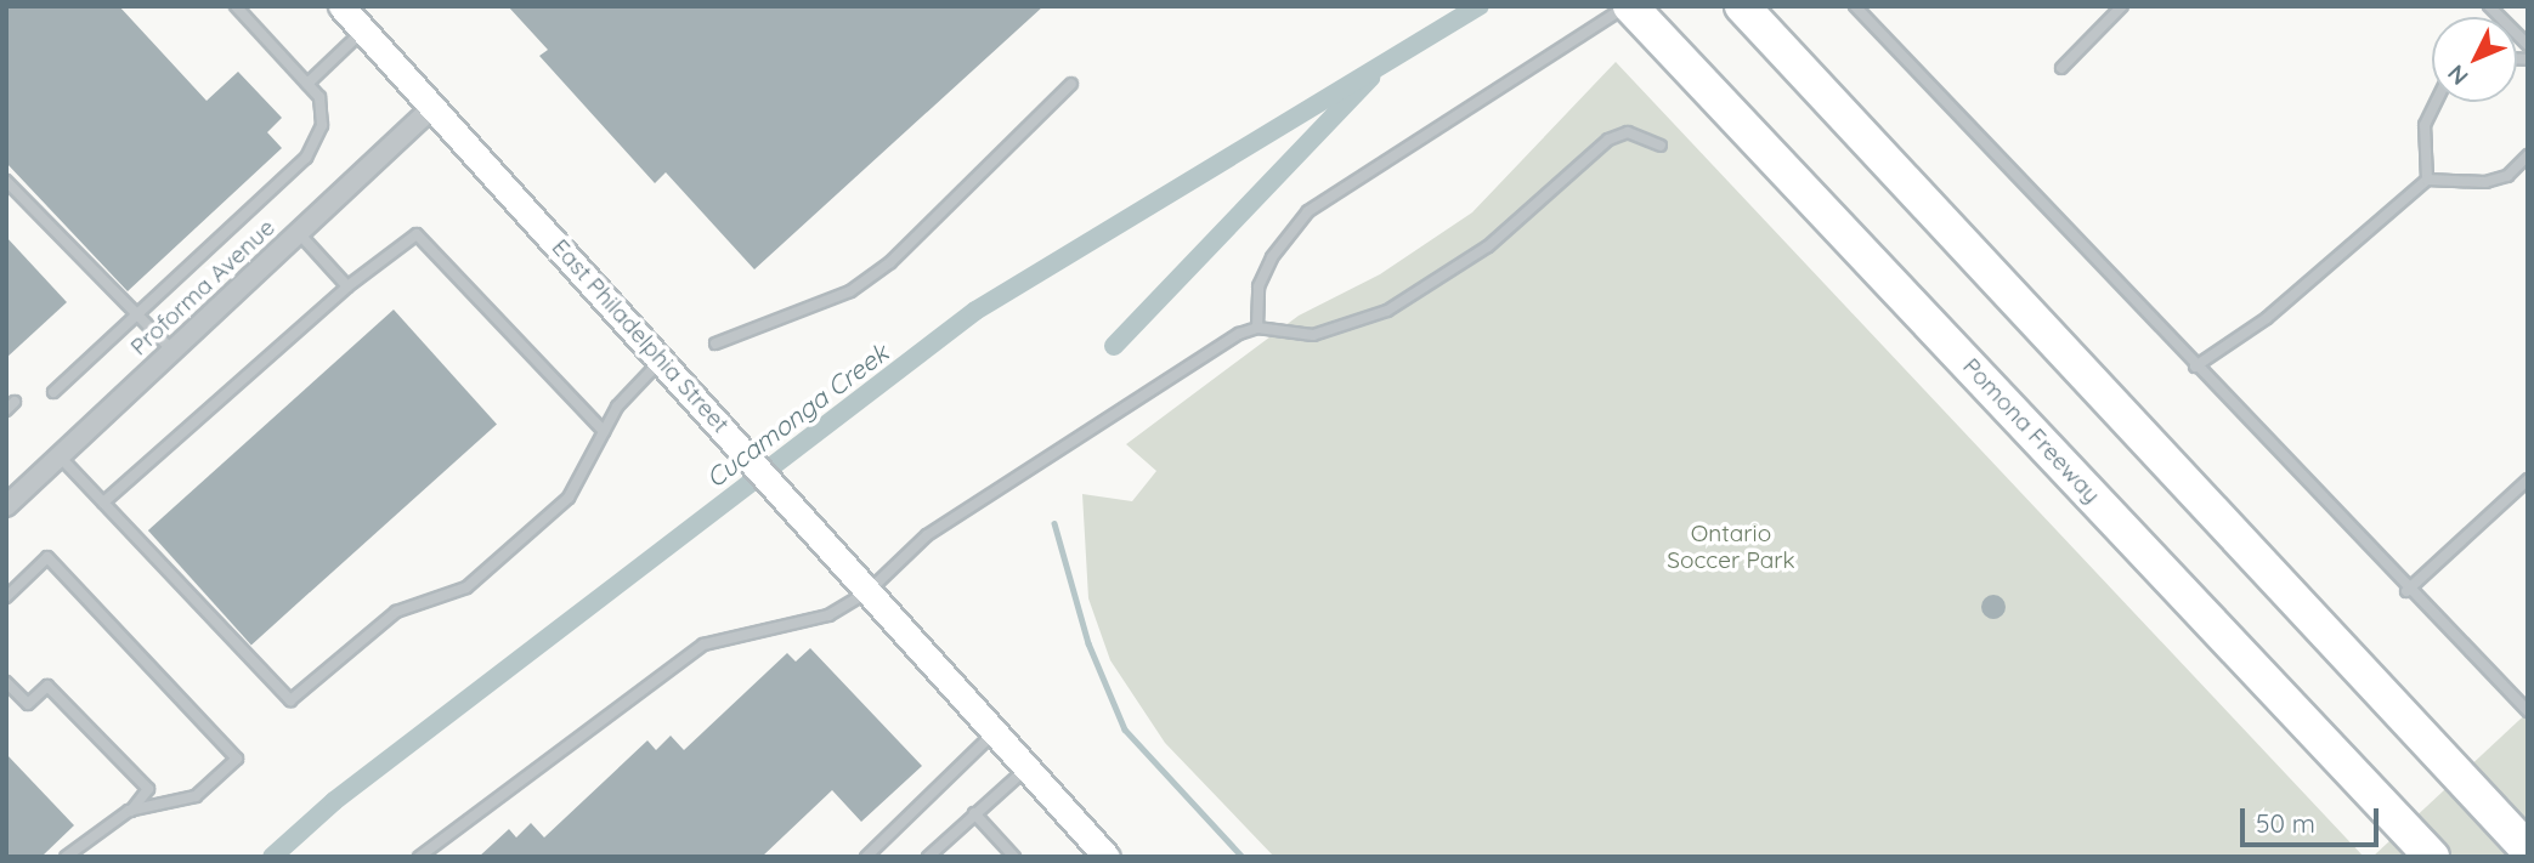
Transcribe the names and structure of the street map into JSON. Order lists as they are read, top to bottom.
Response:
{
  "streets": {
    "highway": ["Pomona Freeway"],
    "street": ["Proforma Avenue", "East Philadelphia Street"]
  },
  "crossings": [
    ["Proforma Avenue", "East Philadelphia Street"]
  ],
  "water": ["Cucamonga Creek"],
  "parks": ["Ontario Soccer Park"],
  "scale_bar": "50 m",
  "north": "bottom left"
}
